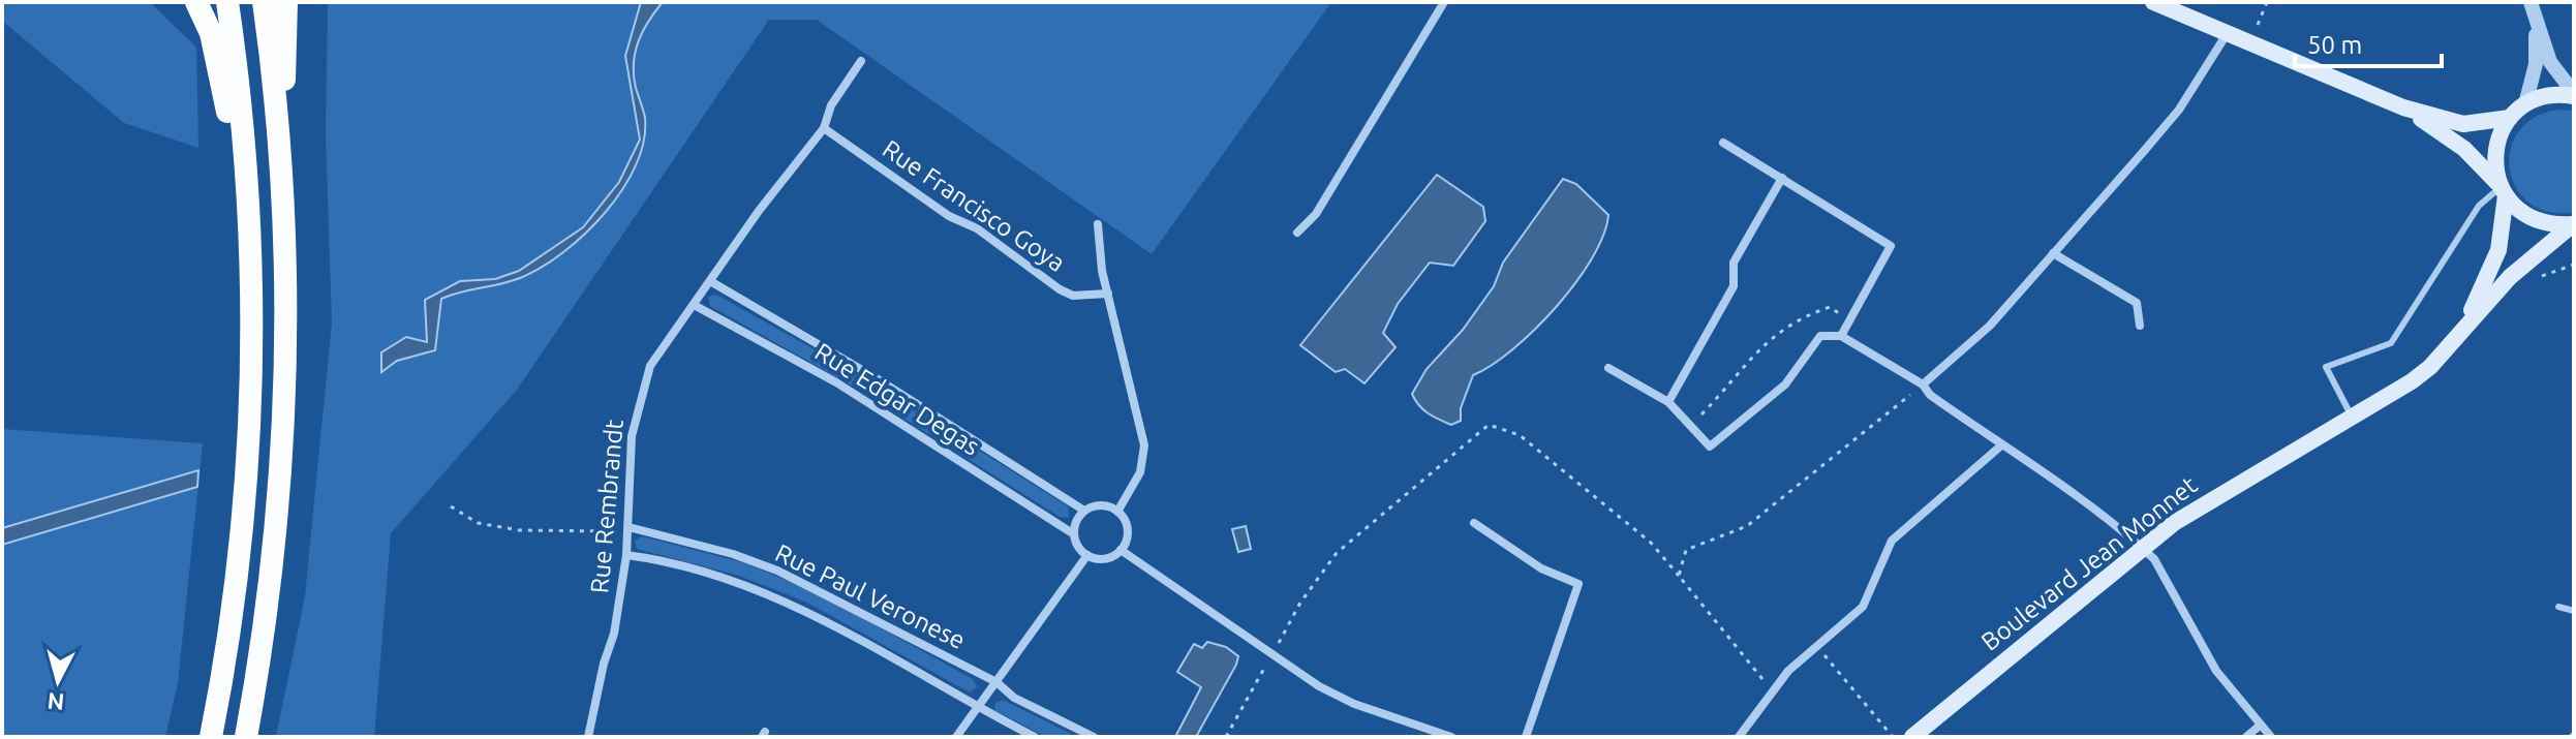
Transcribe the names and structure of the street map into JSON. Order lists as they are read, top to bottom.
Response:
{
  "streets": {
    "main road": ["Boulevard Jean Monnet"],
    "street": [
      "Rue Francisco Goya",
      "Rue Edgar Degas",
      "Rue Rembrandt",
      "Rue Paul Veronese"
    ]
  },
  "crossings": [
    ["Rue Francisco Goya", "Rue Rembrandt"],
    ["Rue Edgar Degas", "Rue Rembrandt"],
    ["Rue Rembrandt", "Rue Paul Veronese"]
  ],
  "scale_bar": "50 m",
  "north": "bottom"
}
